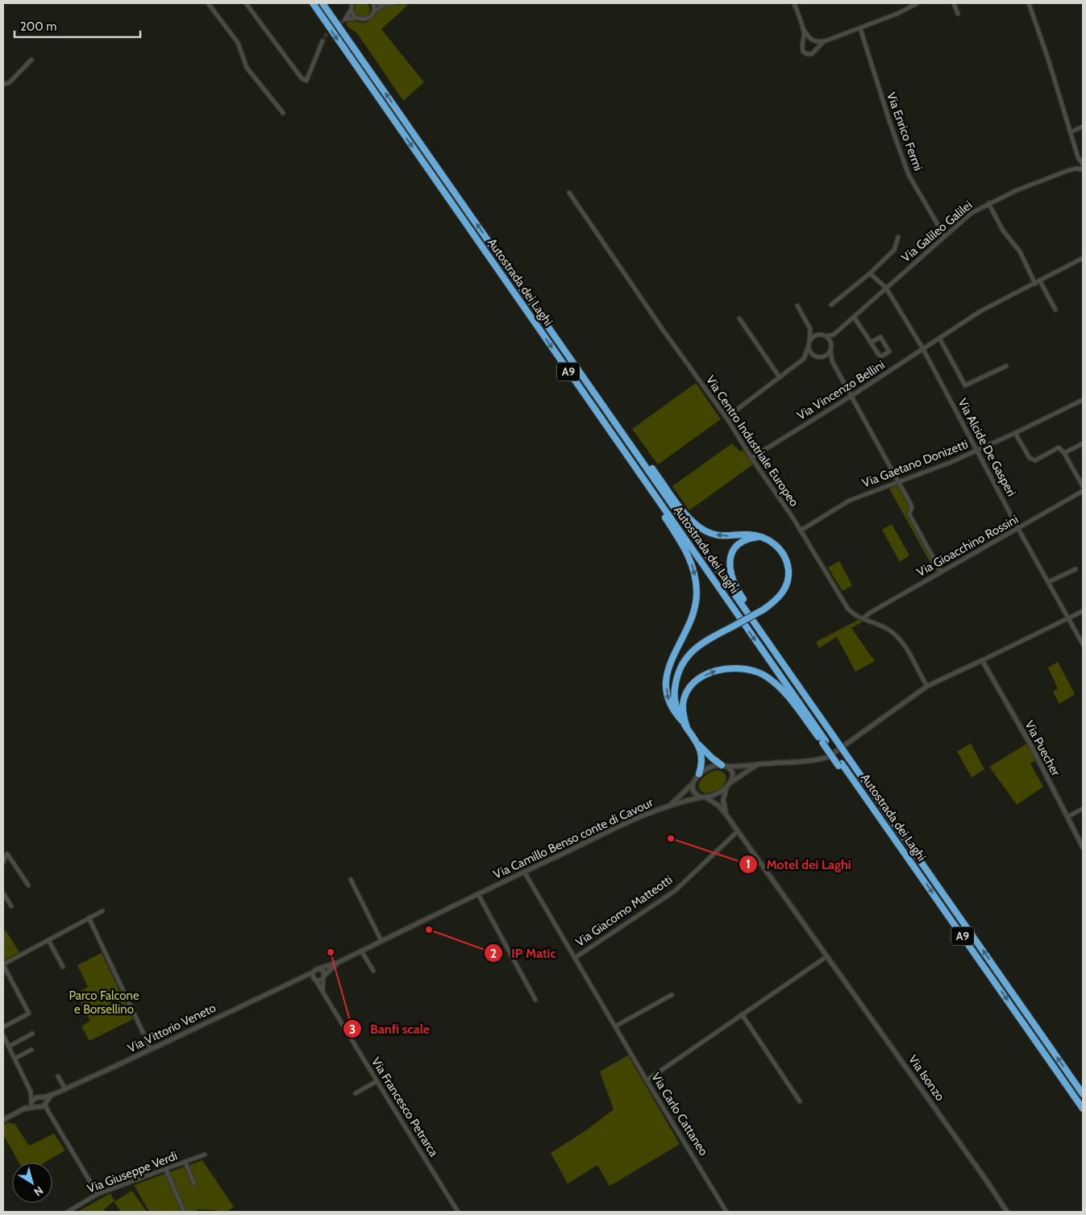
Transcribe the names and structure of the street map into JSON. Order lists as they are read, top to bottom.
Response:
{
  "streets": {
    "highway": ["Autostrada dei Laghi", "A9"],
    "street": [
      "Via Enrico Fermi",
      "Via Galileo Galilei",
      "Via Vincenzo Bellini",
      "Via Centro Industriale Europeo",
      "Via Alcide De Gasperi",
      "Via Gaetano Donizetti",
      "Via Gioacchino Rossini",
      "Via Puecher",
      "Via Camillo Benso conte di Cavour",
      "Via Giacomo Matteotti",
      "Via Vittorio Veneto",
      "Via Isonzo",
      "Via Francesco Petrarca",
      "Via Carlo Cattaneo",
      "Via Giuseppe Verdi"
    ]
  },
  "crossings": [
    ["Via Enrico Fermi", "Via Galileo Galilei"],
    ["Via Galileo Galilei", "Via Vincenzo Bellini"],
    ["Via Galileo Galilei", "Via Alcide De Gasperi"],
    ["Via Galileo Galilei", "Via Gaetano Donizetti"],
    ["Via Galileo Galilei", "Via Gioacchino Rossini"],
    ["Via Vincenzo Bellini", "Via Centro Industriale Europeo"],
    ["Via Vincenzo Bellini", "Via Alcide De Gasperi"],
    ["Via Centro Industriale Europeo", "Via Gaetano Donizetti"],
    ["Via Centro Industriale Europeo", "Via Gioacchino Rossini"],
    ["Via Alcide De Gasperi", "Via Gaetano Donizetti"],
    ["Via Alcide De Gasperi", "Via Gioacchino Rossini"],
    ["Via Camillo Benso conte di Cavour", "Via Isonzo"],
    ["Via Camillo Benso conte di Cavour", "Via Carlo Cattaneo"],
    ["Via Giacomo Matteotti", "Via Isonzo"],
    ["Via Giacomo Matteotti", "Via Carlo Cattaneo"],
    ["Via Vittorio Veneto", "Via Francesco Petrarca"]
  ],
  "parks": ["Parco Falcone e Borsellino"],
  "places": ["Motel dei Laghi", "IP Matic", "Banfi scale"],
  "scale_bar": "200 m",
  "north": "bottom right"
}
